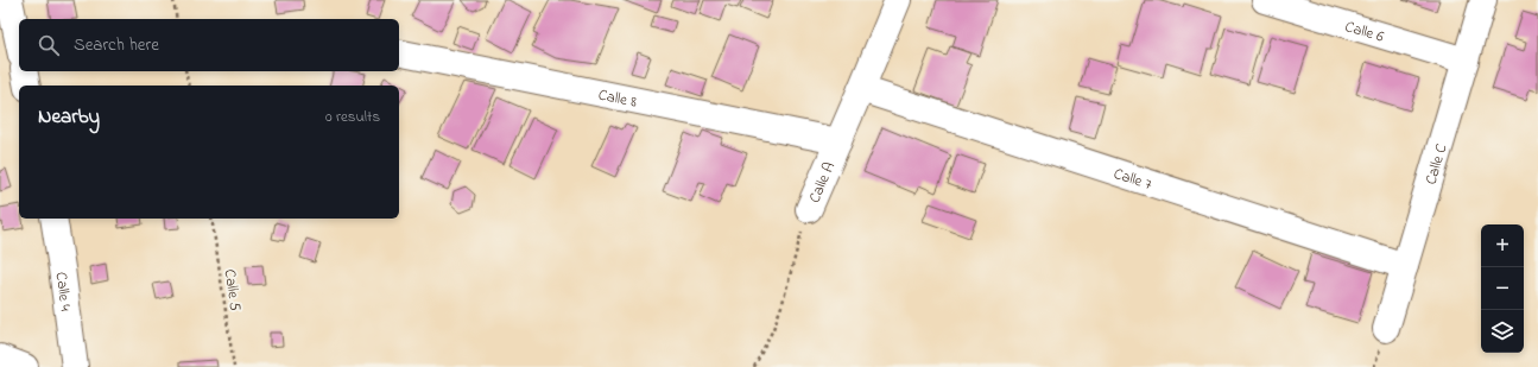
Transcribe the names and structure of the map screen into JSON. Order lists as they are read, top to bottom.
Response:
{
  "streets": {
    "street": [
      "Calle 6",
      "Calle 8",
      "Calle C",
      "Calle 7",
      "Calle A",
      "Calle 4"
    ],
    "path": ["Calle 5"]
  },
  "crossings": [
    ["Calle 6", "Calle C"],
    ["Calle 8", "Calle A"],
    ["Calle C", "Calle 7"],
    ["Calle 7", "Calle A"]
  ],
  "page": {
    "search": "Search here",
    "heading": ["Nearby", "0 results"],
    "map_buttons": ["+", "−"]
  }
}
